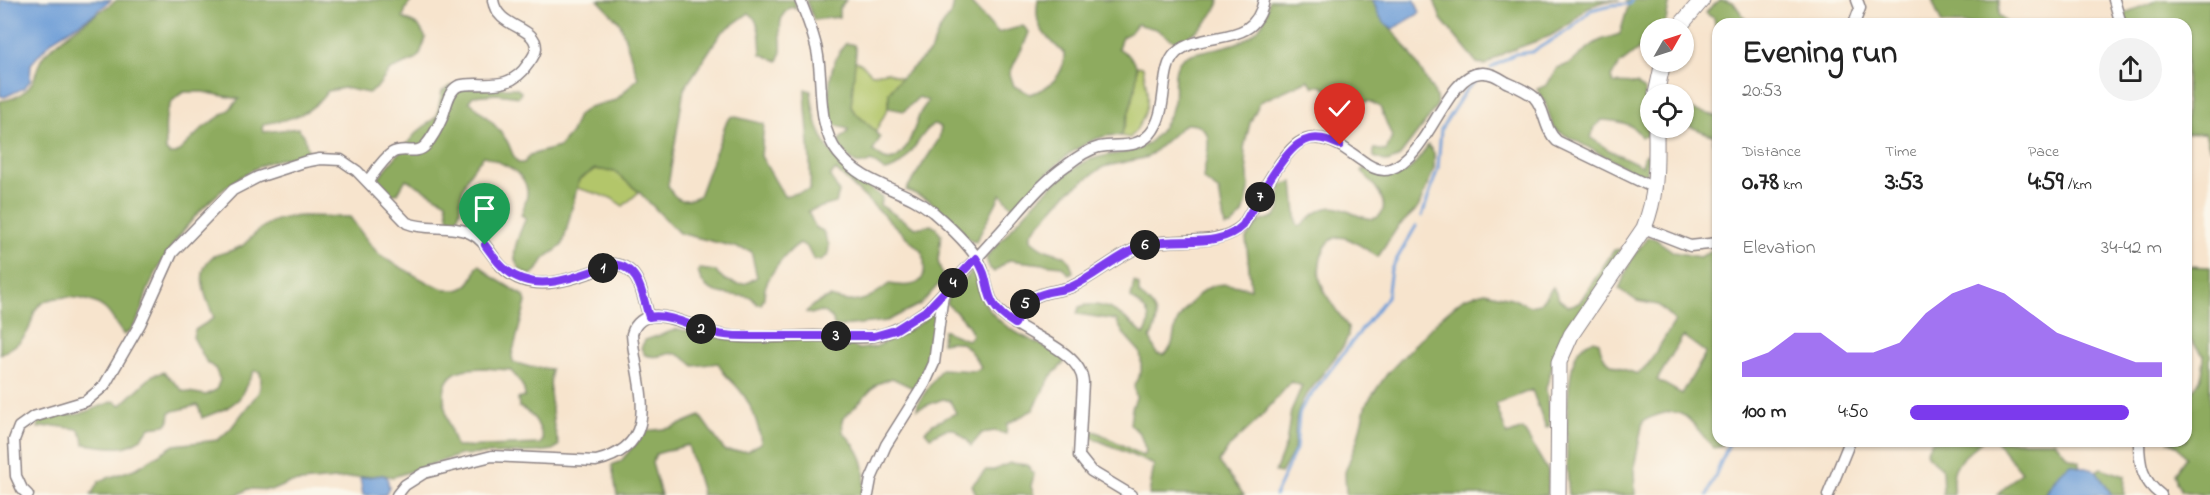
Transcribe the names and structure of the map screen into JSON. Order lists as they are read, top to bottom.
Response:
{
  "north": "top right",
  "page": {
    "heading": ["Evening run", "20:53"],
    "stats": [
      ["Distance", "0.78 km"],
      ["Time", "3:53"],
      ["Pace", "4:59 /km"]
    ],
    "pins": [
      "7",
      "6",
      "1",
      "4",
      "5",
      "2",
      "3"
    ],
    "chart": ["Elevation", "34–42 m"],
    "list": [
      {
        "name": "100 m",
        "note": "4:50"
      }
    ]
  }
}
